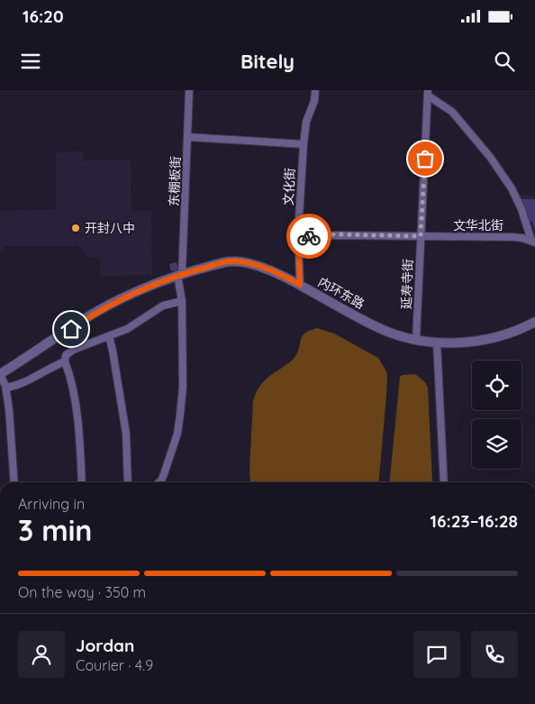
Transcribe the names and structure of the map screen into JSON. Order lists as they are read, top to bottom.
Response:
{
  "streets": {
    "street": [
      "东棚板街",
      "文化街",
      "文华北街",
      "延寿寺街",
      "内环东路"
    ]
  },
  "crossings": [
    ["东棚板街", "内环东路"],
    ["文化街", "文华北街"],
    ["文化街", "内环东路"],
    ["文华北街", "延寿寺街"],
    ["延寿寺街", "内环东路"]
  ],
  "places": ["开封八中"],
  "page": {
    "status": "16:20",
    "header": "Bitely",
    "heading": ["3 min", "Arriving in", "16:23–16:28"],
    "panel": ["Jordan", "Courier · 4.9"],
    "bar": "On the way · 350 m"
  }
}
